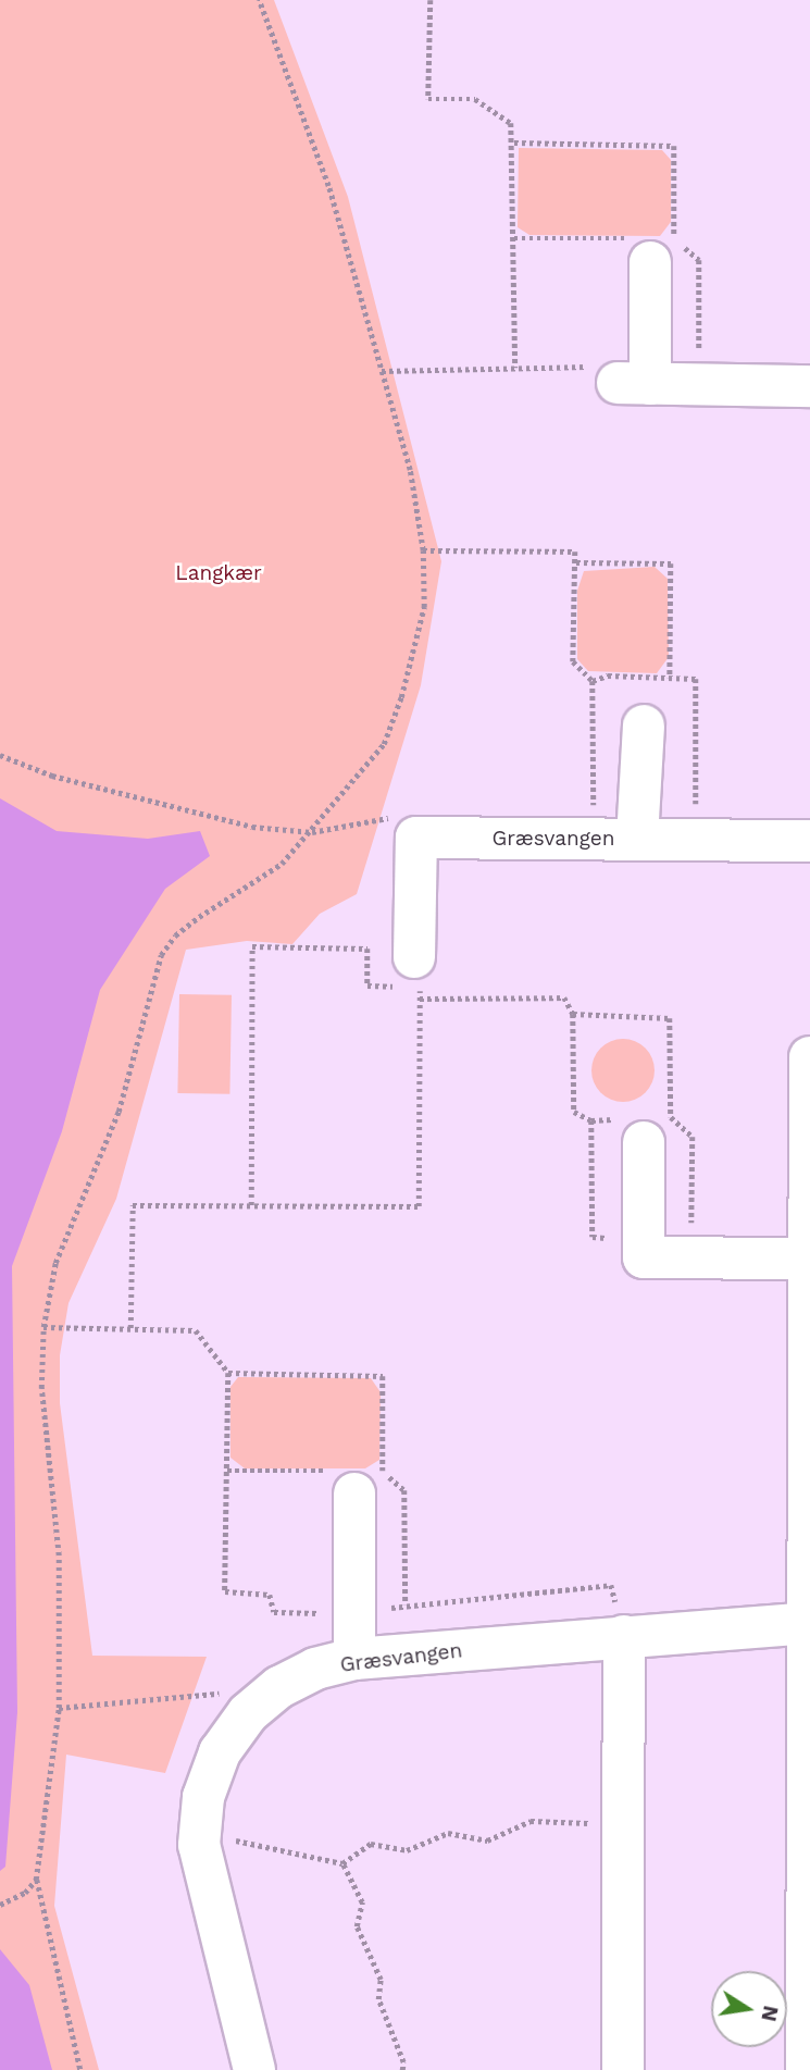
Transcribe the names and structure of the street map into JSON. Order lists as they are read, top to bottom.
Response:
{
  "streets": {
    "street": ["Græsvangen"]
  },
  "parks": ["Langkær"],
  "north": "right"
}
